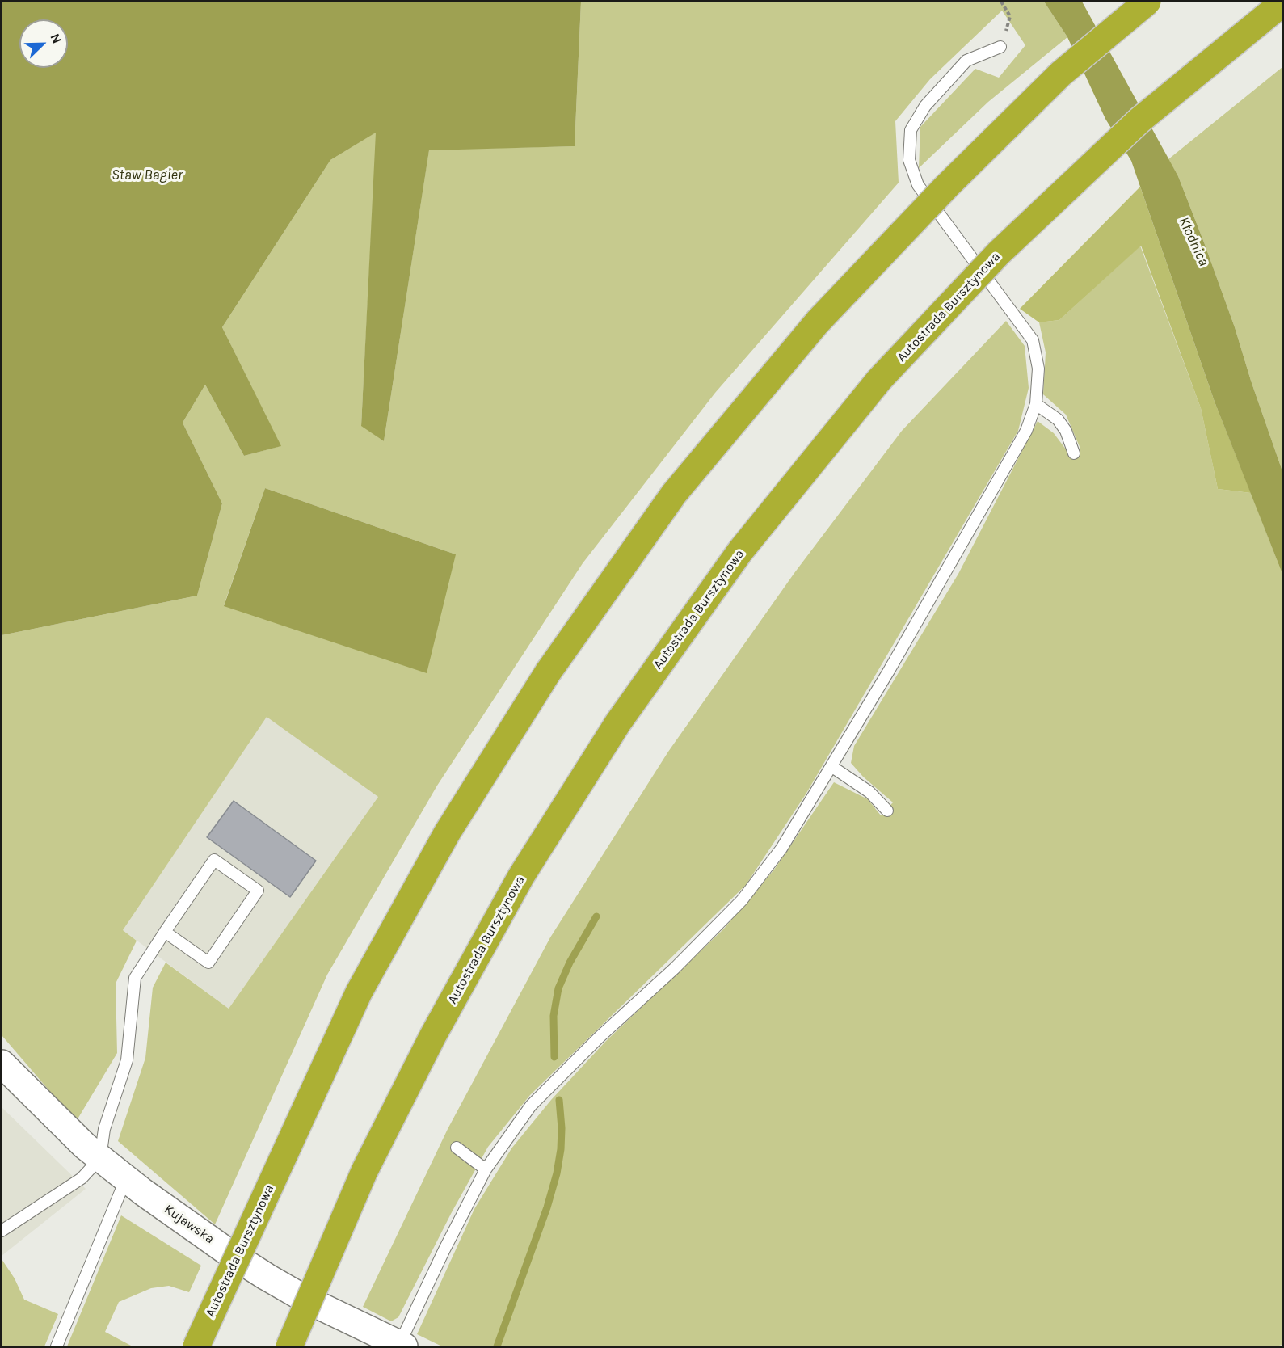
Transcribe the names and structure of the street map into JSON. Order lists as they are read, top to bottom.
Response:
{
  "streets": {
    "highway": ["Autostrada Bursztynowa"],
    "street": ["Kujawska"]
  },
  "water": ["Staw Bagier", "Kłodnica"],
  "north": "top right"
}
